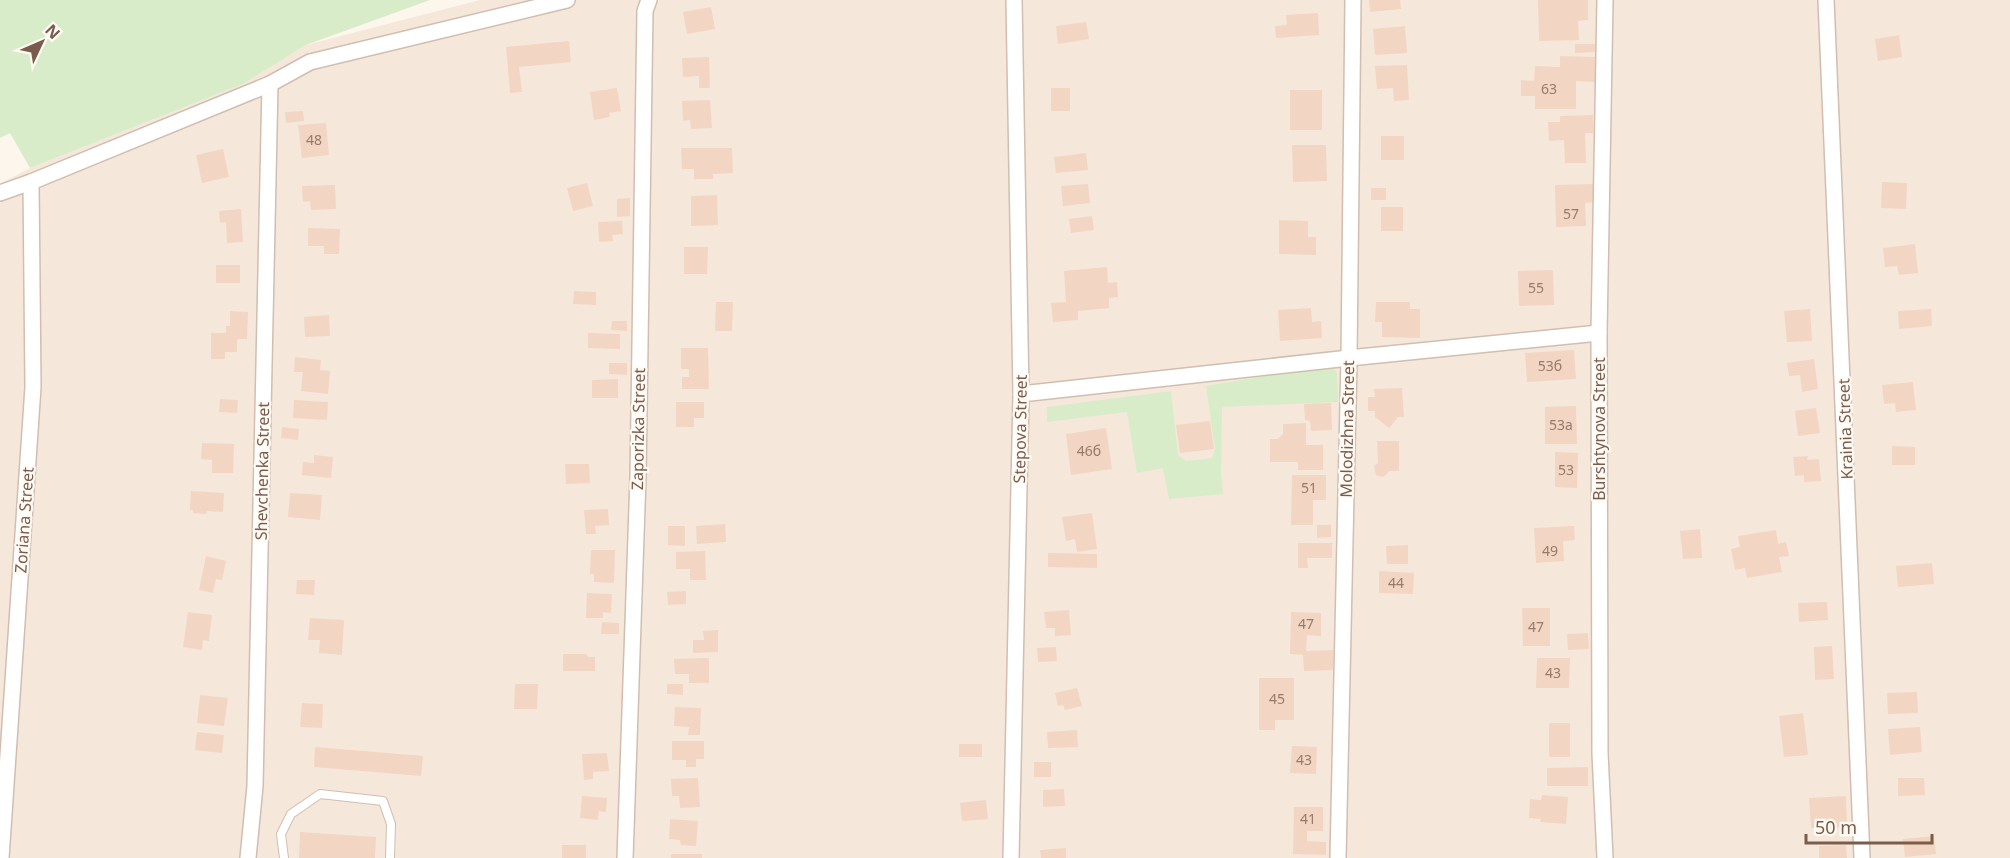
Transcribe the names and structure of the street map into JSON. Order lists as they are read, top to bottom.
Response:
{
  "streets": {
    "street": [
      "Zaporizka Street",
      "Stepova Street",
      "Molodizhna Street",
      "Burshtynova Street",
      "Krainia Street",
      "Shevchenka Street",
      "Zoriana Street"
    ]
  },
  "house_numbers": [
    "63",
    "48",
    "57",
    "55",
    "53б",
    "53а",
    "46б",
    "53",
    "51",
    "49",
    "44",
    "47",
    "47",
    "43",
    "45",
    "43",
    "41"
  ],
  "scale_bar": "50 m",
  "north": "top right"
}
